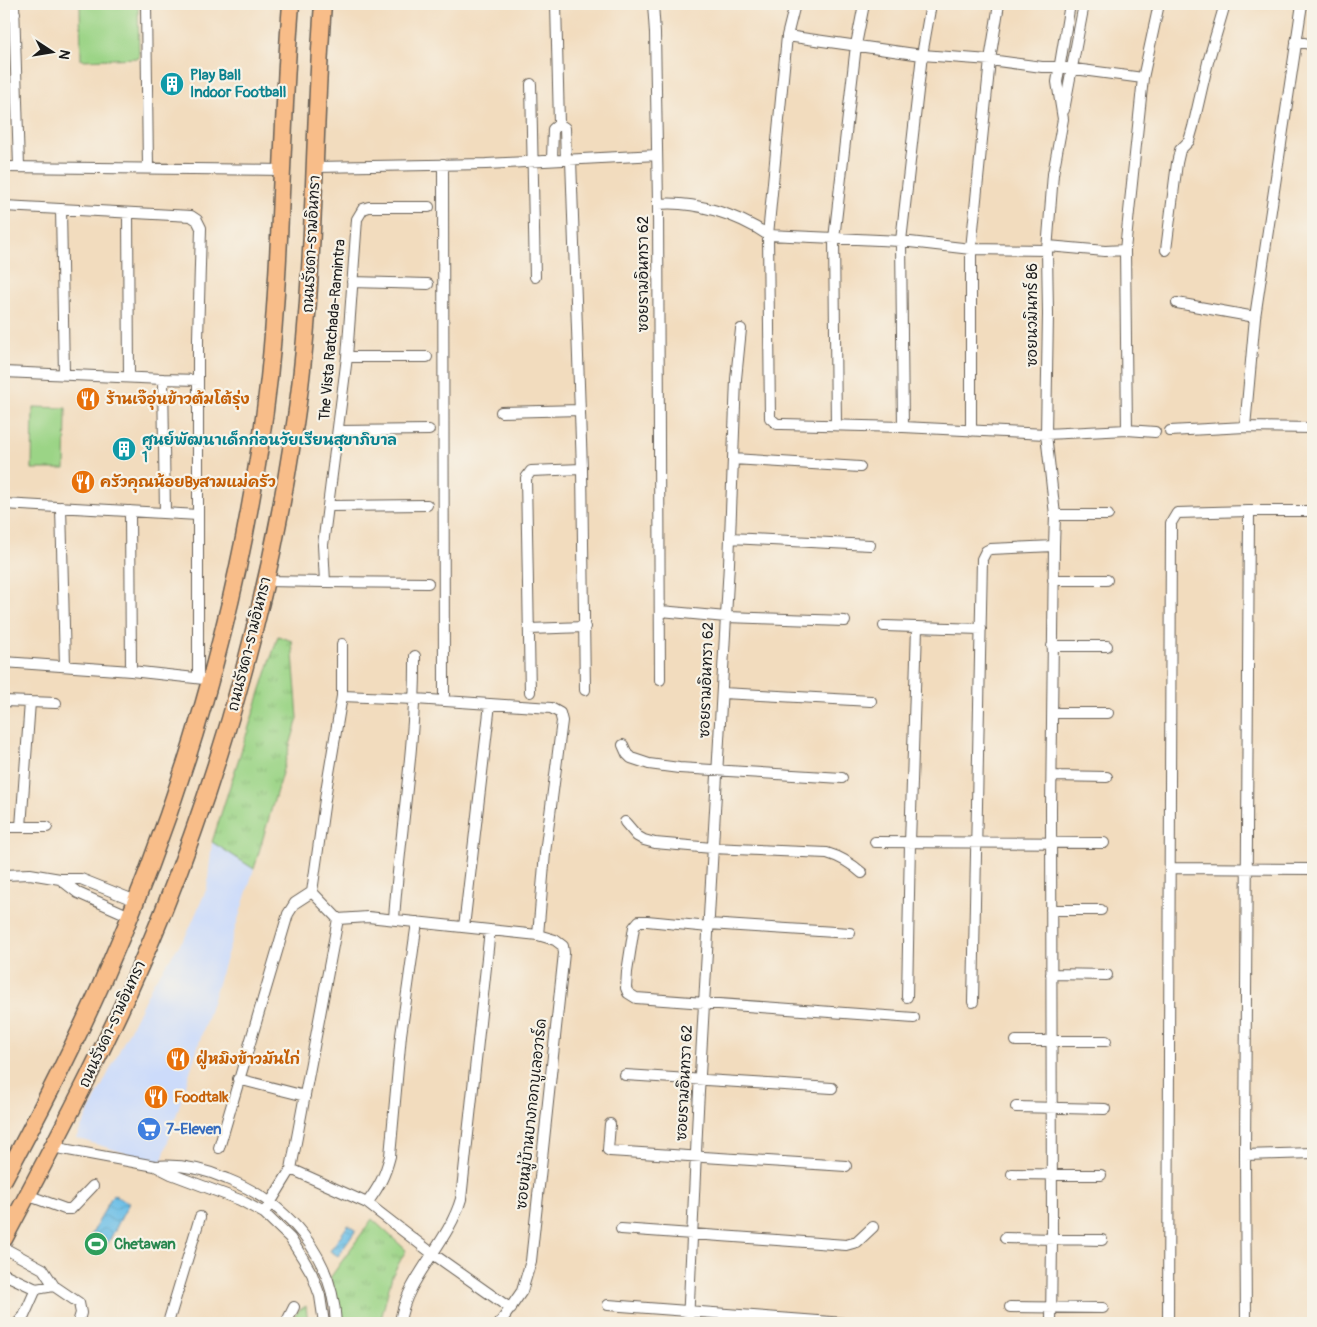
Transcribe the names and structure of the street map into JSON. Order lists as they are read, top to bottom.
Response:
{
  "streets": {
    "main road": ["ถนนรัชดา-รามอินทรา"],
    "street": [
      "ซอยรามอินทรา 62",
      "ซอยนวมินทร์ 86",
      "The Vista Ratchada-Ramintra",
      "ซอยหมู่บ้านบางกอกบูเลอวาร์ด"
    ]
  },
  "places": {
    "building": ["Play Ball Indoor Football", "ศูนย์พัฒนาเด็กก่อนวัยเรียนสุขาภิบาล 1"],
    "restaurant": [
      "ร้านเจ๊อุ่นข้าวต้มโต้รุ่ง",
      "ครัวคุณน้อยByสามแม่ครัว",
      "ฝู่หมิงข้าวมันไก่",
      "Foodtalk"
    ],
    "supermarket": ["7-Eleven"],
    "sports": ["Chetawan"]
  },
  "north": "right"
}
